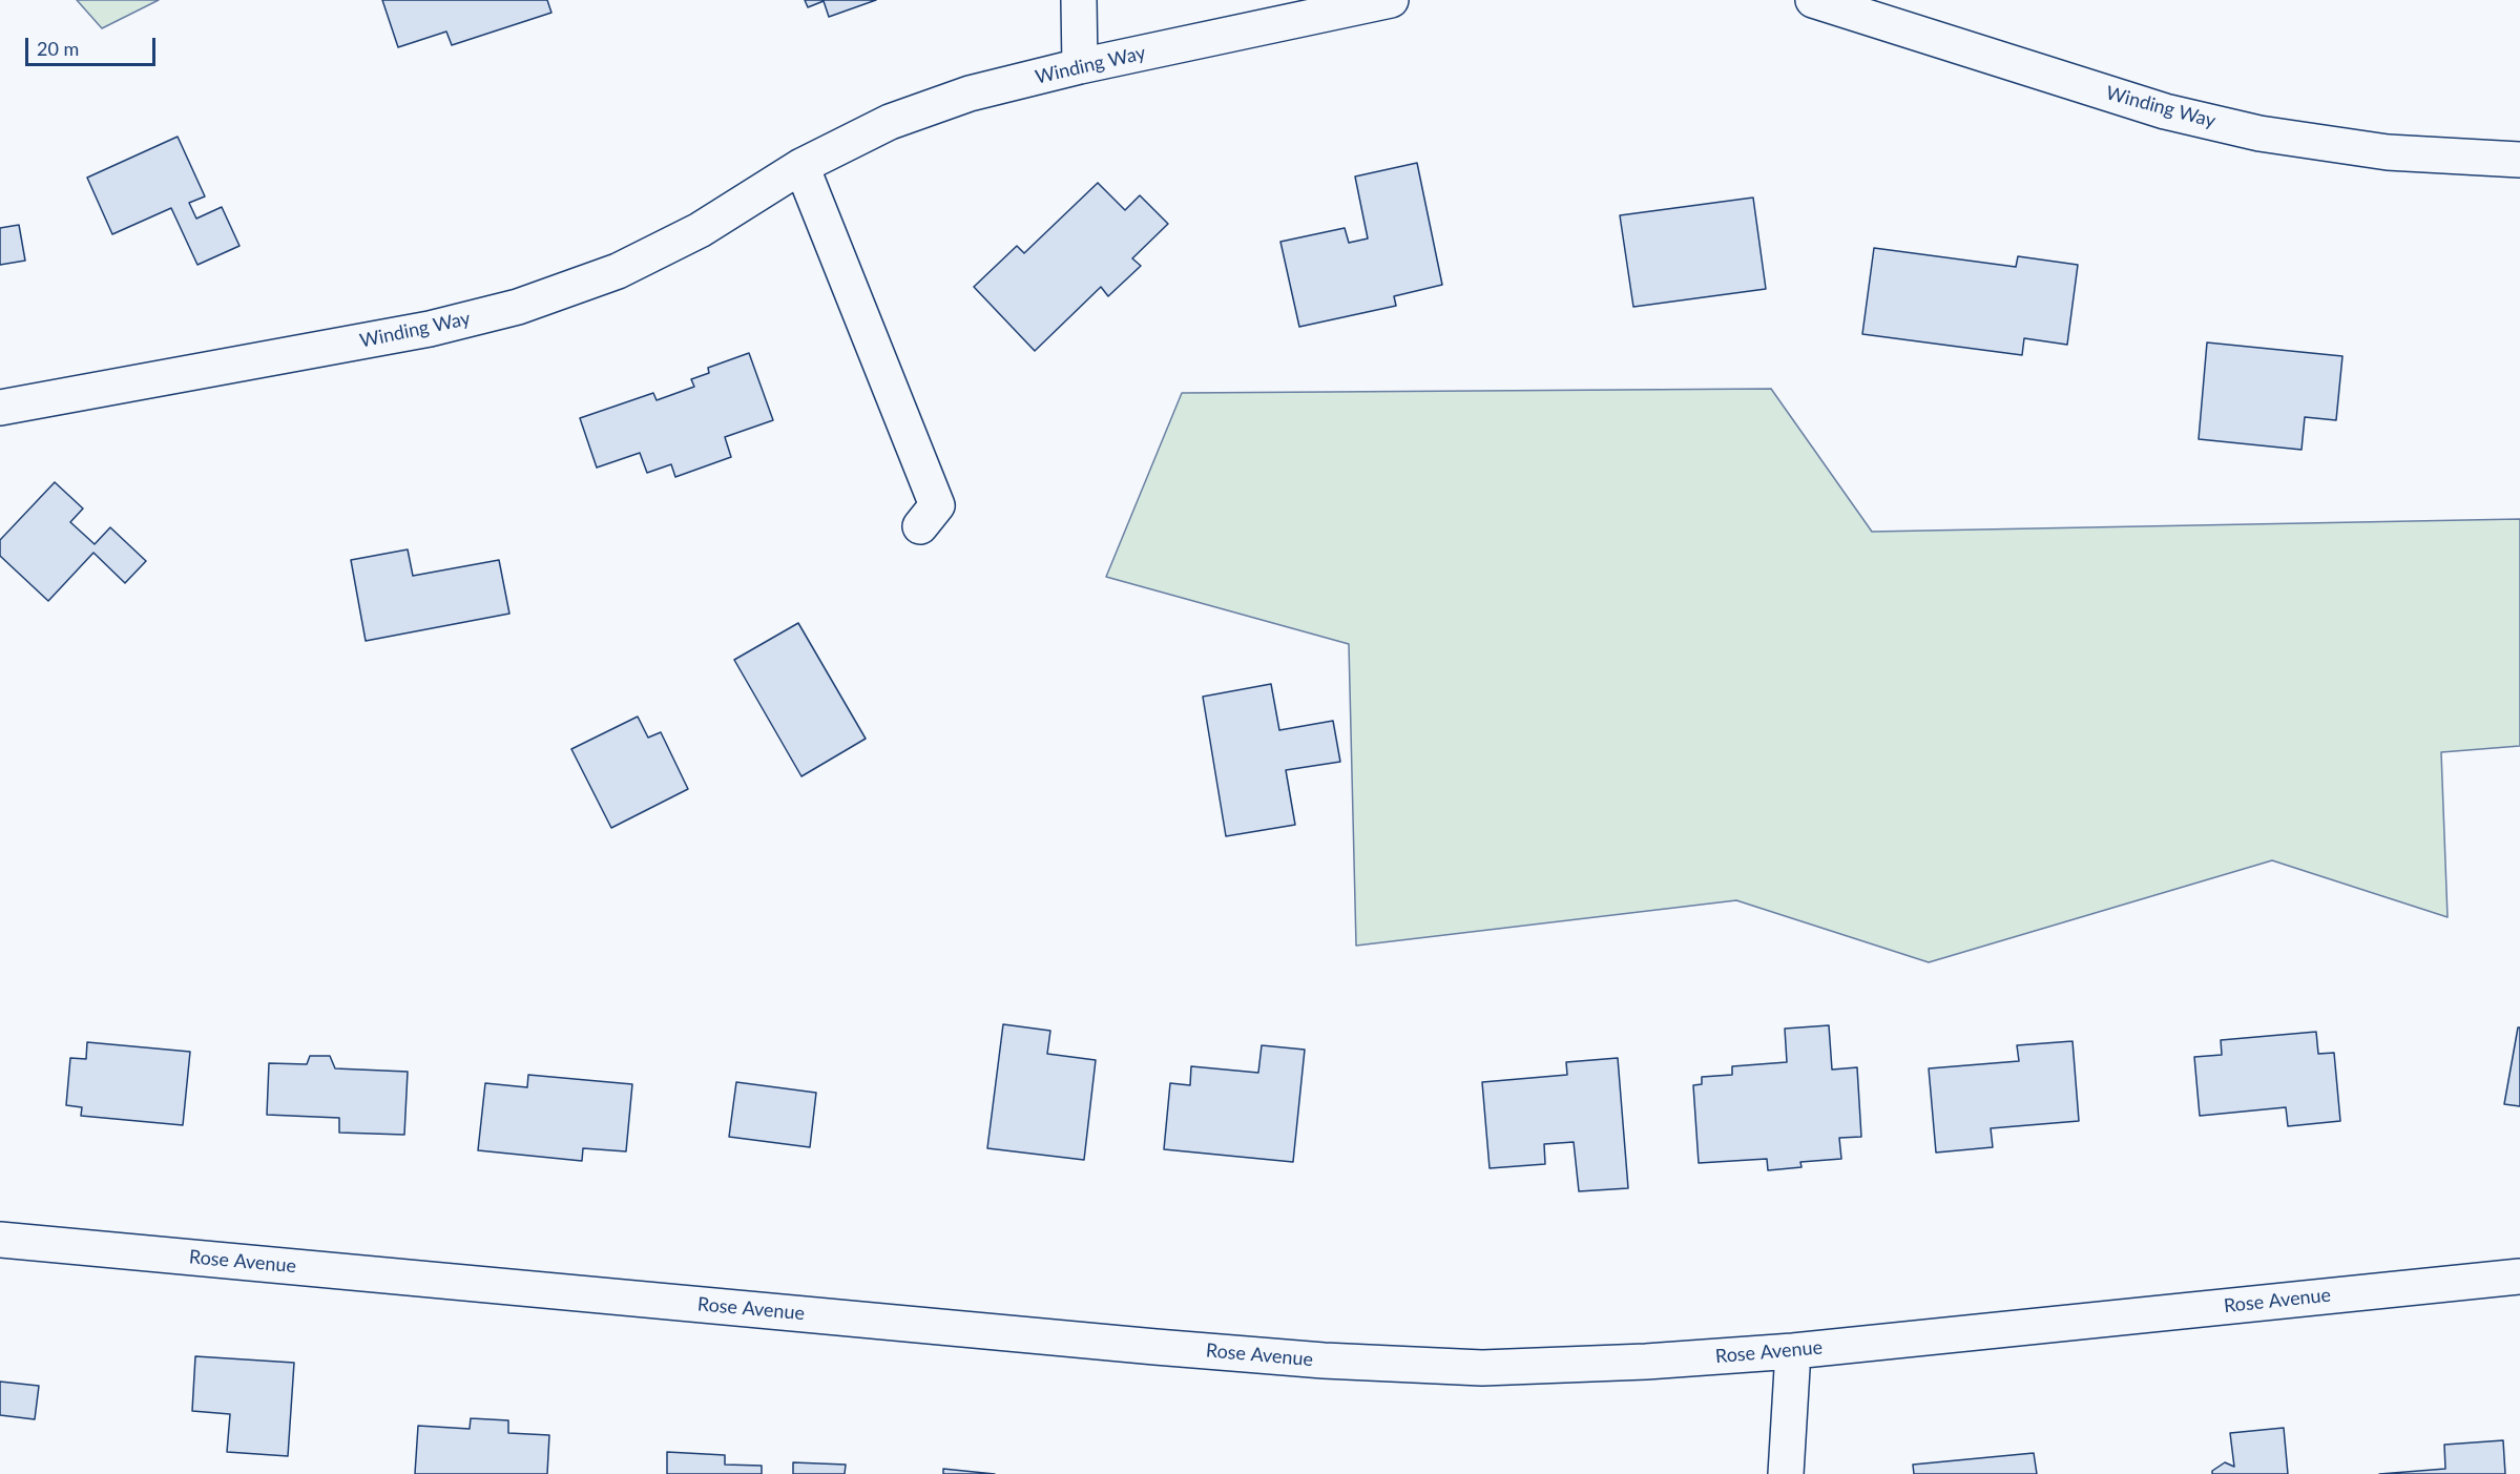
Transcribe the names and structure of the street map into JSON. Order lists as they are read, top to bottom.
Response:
{
  "streets": {
    "street": ["Winding Way", "Rose Avenue"]
  },
  "scale_bar": "20 m"
}
